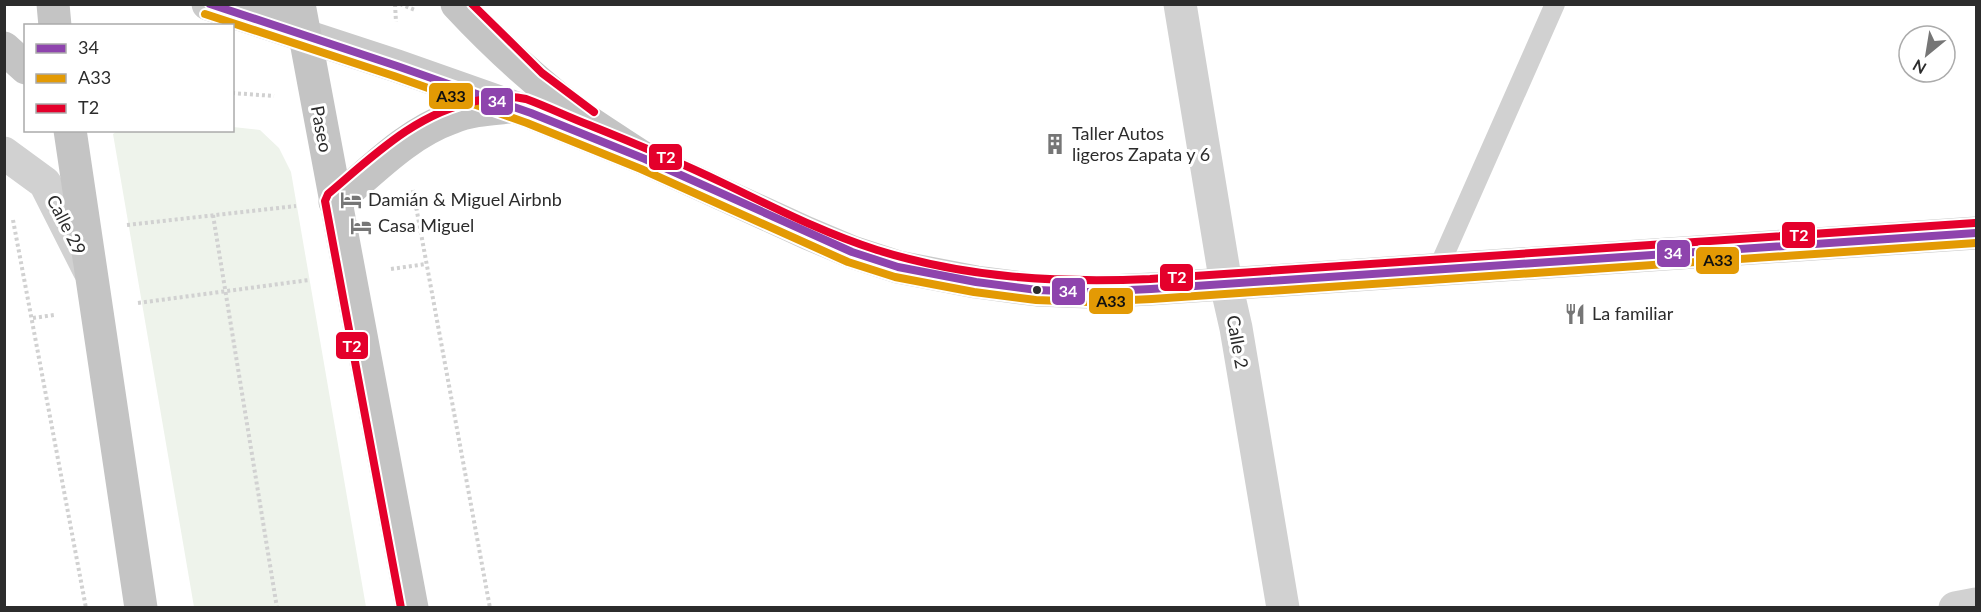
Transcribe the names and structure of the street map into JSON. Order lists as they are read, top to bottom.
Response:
{
  "streets": {
    "main road": ["Paseo"],
    "street": ["Calle 29", "Calle 2"]
  },
  "places": {
    "building": ["Taller Autos ligeros Zapata y 6"],
    "hotel": ["Damián & Miguel Airbnb", "Casa Miguel"],
    "restaurant": ["La familiar"]
  },
  "lines": ["transit line 34", "transit line T2", "transit line A33"],
  "legend": ["34", "A33", "T2"],
  "north": "bottom left"
}
